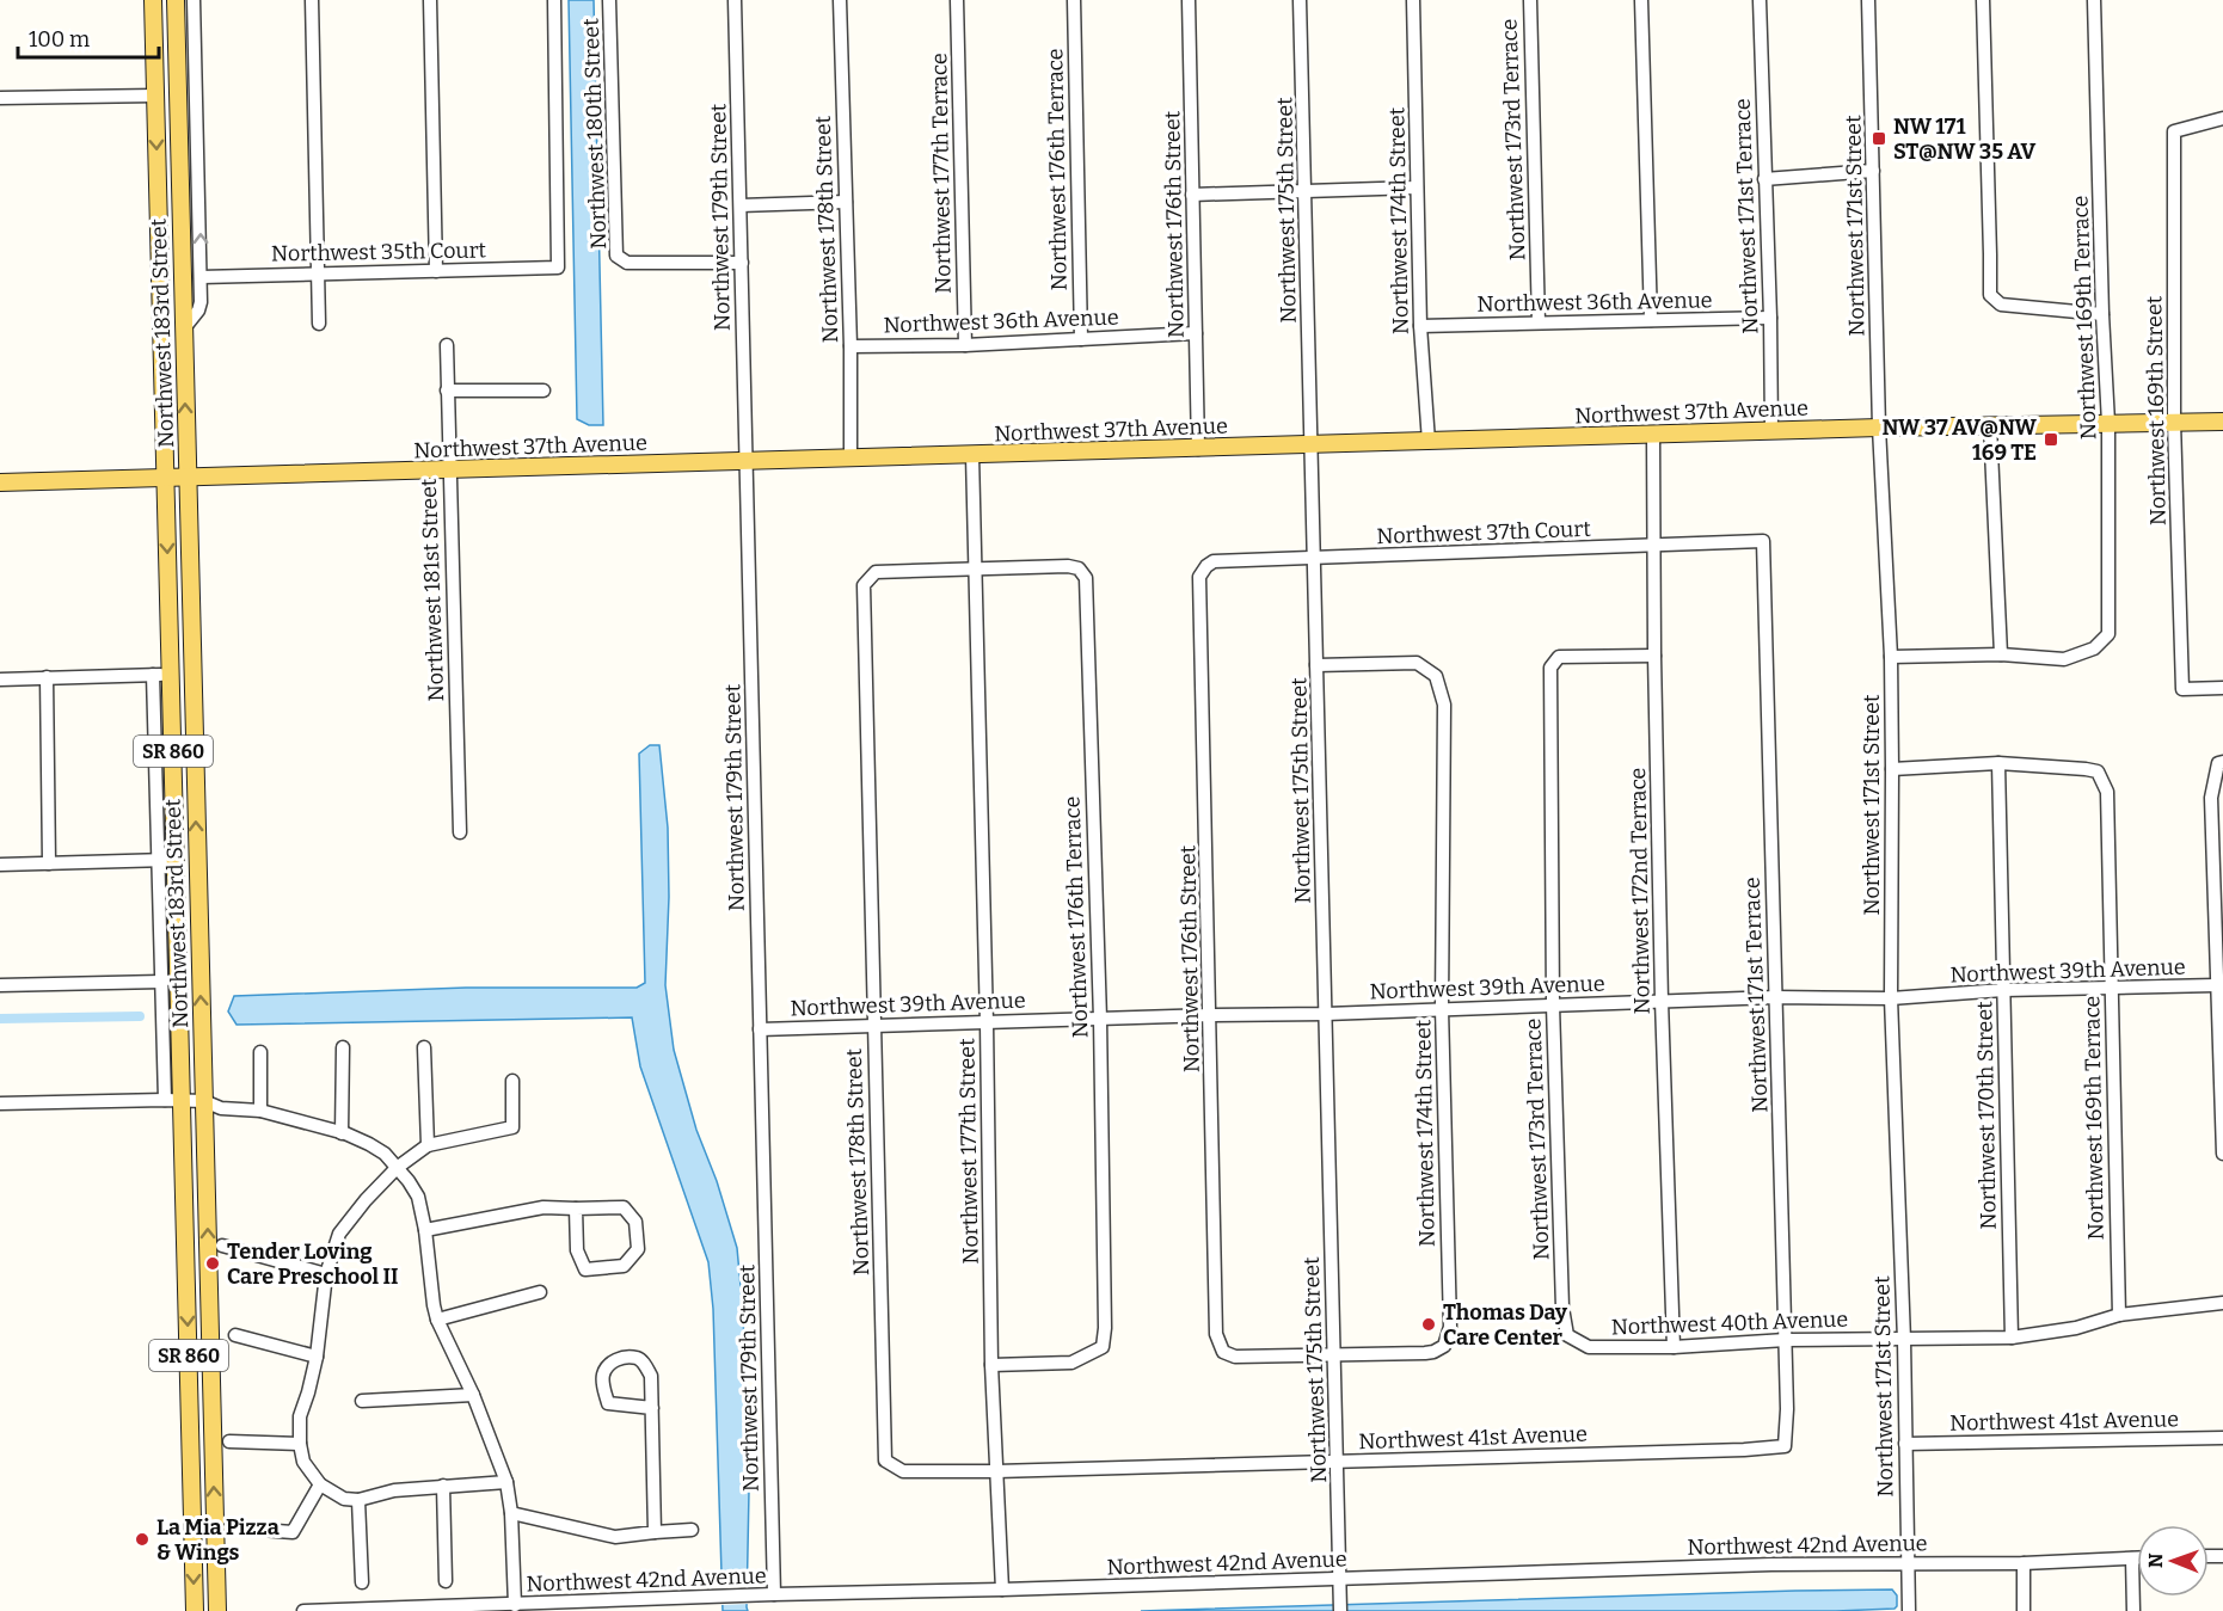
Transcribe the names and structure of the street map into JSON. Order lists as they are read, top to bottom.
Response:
{
  "streets": {
    "main road": ["Northwest 183rd Street", "Northwest 37th Avenue", "SR 860"],
    "street": [
      "Northwest 180th Street",
      "Northwest 173rd Terrace",
      "Northwest 176th Terrace",
      "Northwest 177th Terrace",
      "Northwest 175th Street",
      "Northwest 171st Terrace",
      "Northwest 179th Street",
      "Northwest 174th Street",
      "Northwest 176th Street",
      "Northwest 171st Street",
      "Northwest 178th Street",
      "Northwest 35th Court",
      "Northwest 36th Avenue",
      "Northwest 169th Terrace",
      "Northwest 169th Street",
      "Northwest 37th Court",
      "Northwest 181st Street",
      "Northwest 172nd Terrace",
      "Northwest 39th Avenue",
      "Northwest 170th Street",
      "Northwest 177th Street",
      "Northwest 40th Avenue",
      "Northwest 41st Avenue",
      "Northwest 42nd Avenue"
    ]
  },
  "crossings": [
    ["Northwest 180th Street", "Northwest 179th Street"],
    ["Northwest 180th Street", "Northwest 35th Court"],
    ["Northwest 173rd Terrace", "Northwest 36th Avenue"],
    ["Northwest 173rd Terrace", "Northwest 172nd Terrace"],
    ["Northwest 173rd Terrace", "Northwest 39th Avenue"],
    ["Northwest 173rd Terrace", "Northwest 40th Avenue"],
    ["Northwest 176th Terrace", "Northwest 178th Street"],
    ["Northwest 176th Terrace", "Northwest 36th Avenue"],
    ["Northwest 176th Terrace", "Northwest 39th Avenue"],
    ["Northwest 176th Terrace", "Northwest 177th Street"],
    ["Northwest 177th Terrace", "Northwest 36th Avenue"],
    ["Northwest 175th Street", "Northwest 174th Street"],
    ["Northwest 175th Street", "Northwest 176th Street"],
    ["Northwest 175th Street", "Northwest 37th Avenue"],
    ["Northwest 175th Street", "Northwest 37th Court"],
    ["Northwest 175th Street", "Northwest 39th Avenue"],
    ["Northwest 175th Street", "Northwest 41st Avenue"],
    ["Northwest 175th Street", "Northwest 42nd Avenue"],
    ["Northwest 171st Terrace", "Northwest 36th Avenue"],
    ["Northwest 171st Terrace", "Northwest 37th Avenue"],
    ["Northwest 171st Terrace", "Northwest 37th Court"],
    ["Northwest 171st Terrace", "Northwest 39th Avenue"],
    ["Northwest 171st Terrace", "Northwest 40th Avenue"],
    ["Northwest 171st Terrace", "Northwest 41st Avenue"],
    ["Northwest 179th Street", "Northwest 37th Avenue"],
    ["Northwest 179th Street", "Northwest 39th Avenue"],
    ["Northwest 179th Street", "Northwest 42nd Avenue"],
    ["Northwest 174th Street", "Northwest 176th Street"],
    ["Northwest 174th Street", "Northwest 36th Avenue"],
    ["Northwest 174th Street", "Northwest 37th Avenue"],
    ["Northwest 174th Street", "Northwest 39th Avenue"],
    ["Northwest 176th Street", "Northwest 36th Avenue"],
    ["Northwest 176th Street", "Northwest 37th Avenue"],
    ["Northwest 176th Street", "Northwest 37th Court"],
    ["Northwest 176th Street", "Northwest 39th Avenue"],
    ["Northwest 171st Street", "Northwest 37th Avenue"],
    ["Northwest 171st Street", "Northwest 39th Avenue"],
    ["Northwest 171st Street", "Northwest 40th Avenue"],
    ["Northwest 171st Street", "Northwest 41st Avenue"],
    ["Northwest 171st Street", "Northwest 42nd Avenue"],
    ["Northwest 178th Street", "Northwest 36th Avenue"],
    ["Northwest 178th Street", "Northwest 37th Avenue"],
    ["Northwest 178th Street", "Northwest 39th Avenue"],
    ["Northwest 178th Street", "Northwest 177th Street"],
    ["Northwest 178th Street", "Northwest 41st Avenue"],
    ["Northwest 169th Terrace", "Northwest 37th Avenue"],
    ["Northwest 169th Terrace", "Northwest 39th Avenue"],
    ["Northwest 169th Terrace", "Northwest 170th Street"],
    ["Northwest 169th Terrace", "Northwest 40th Avenue"],
    ["Northwest 183rd Street", "Northwest 37th Avenue"],
    ["Northwest 169th Street", "Northwest 37th Avenue"],
    ["Northwest 37th Avenue", "Northwest 181st Street"],
    ["Northwest 37th Avenue", "Northwest 172nd Terrace"],
    ["Northwest 37th Avenue", "Northwest 177th Street"],
    ["Northwest 37th Court", "Northwest 172nd Terrace"],
    ["Northwest 172nd Terrace", "Northwest 39th Avenue"],
    ["Northwest 172nd Terrace", "Northwest 40th Avenue"],
    ["Northwest 39th Avenue", "Northwest 170th Street"],
    ["Northwest 39th Avenue", "Northwest 177th Street"],
    ["Northwest 170th Street", "Northwest 40th Avenue"],
    ["Northwest 177th Street", "Northwest 41st Avenue"],
    ["Northwest 177th Street", "Northwest 42nd Avenue"]
  ],
  "places": {
    "transit": ["NW 171 ST@NW 35 AV", "NW 37 AV@NW 169 TE"],
    "other": ["Tender Loving Care Preschool II", "Thomas Day Care Center", "La Mia Pizza & Wings"]
  },
  "scale_bar": "100 m",
  "north": "left"
}
